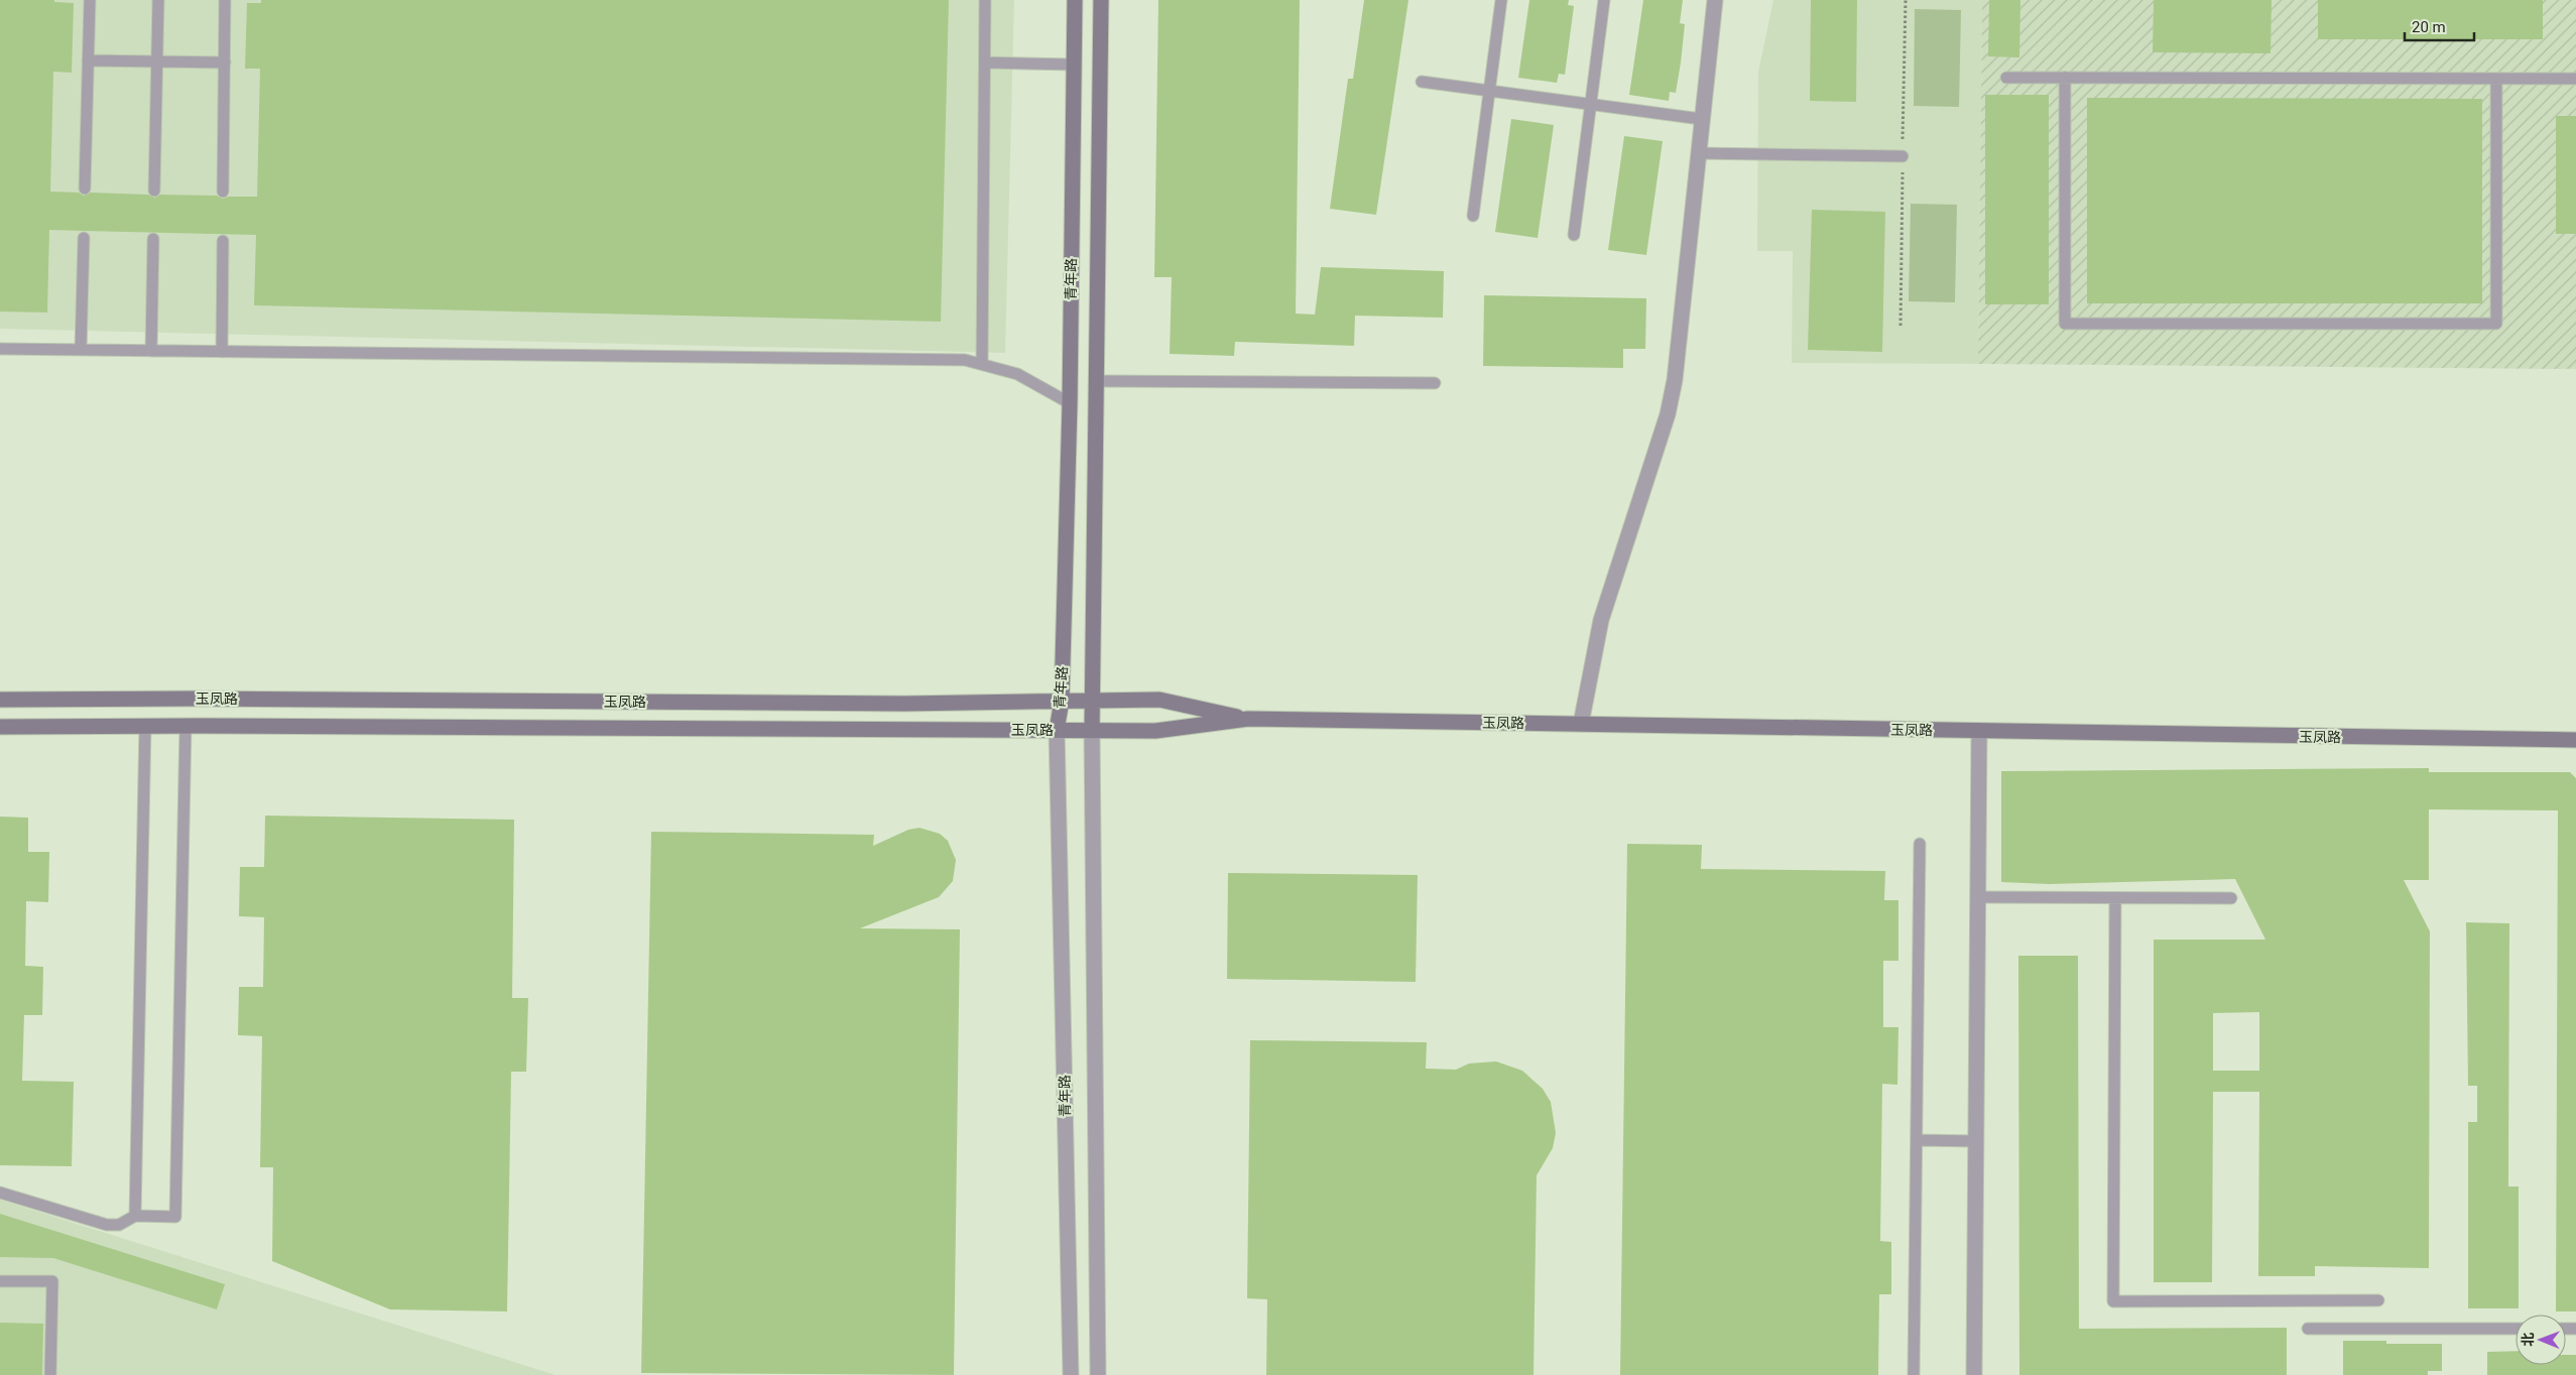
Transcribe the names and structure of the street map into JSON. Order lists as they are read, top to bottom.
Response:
{
  "streets": {
    "street": ["青年路", "玉凤路"]
  },
  "crossings": [
    ["青年路", "玉凤路"]
  ],
  "scale_bar": "20 m",
  "north": "left"
}
